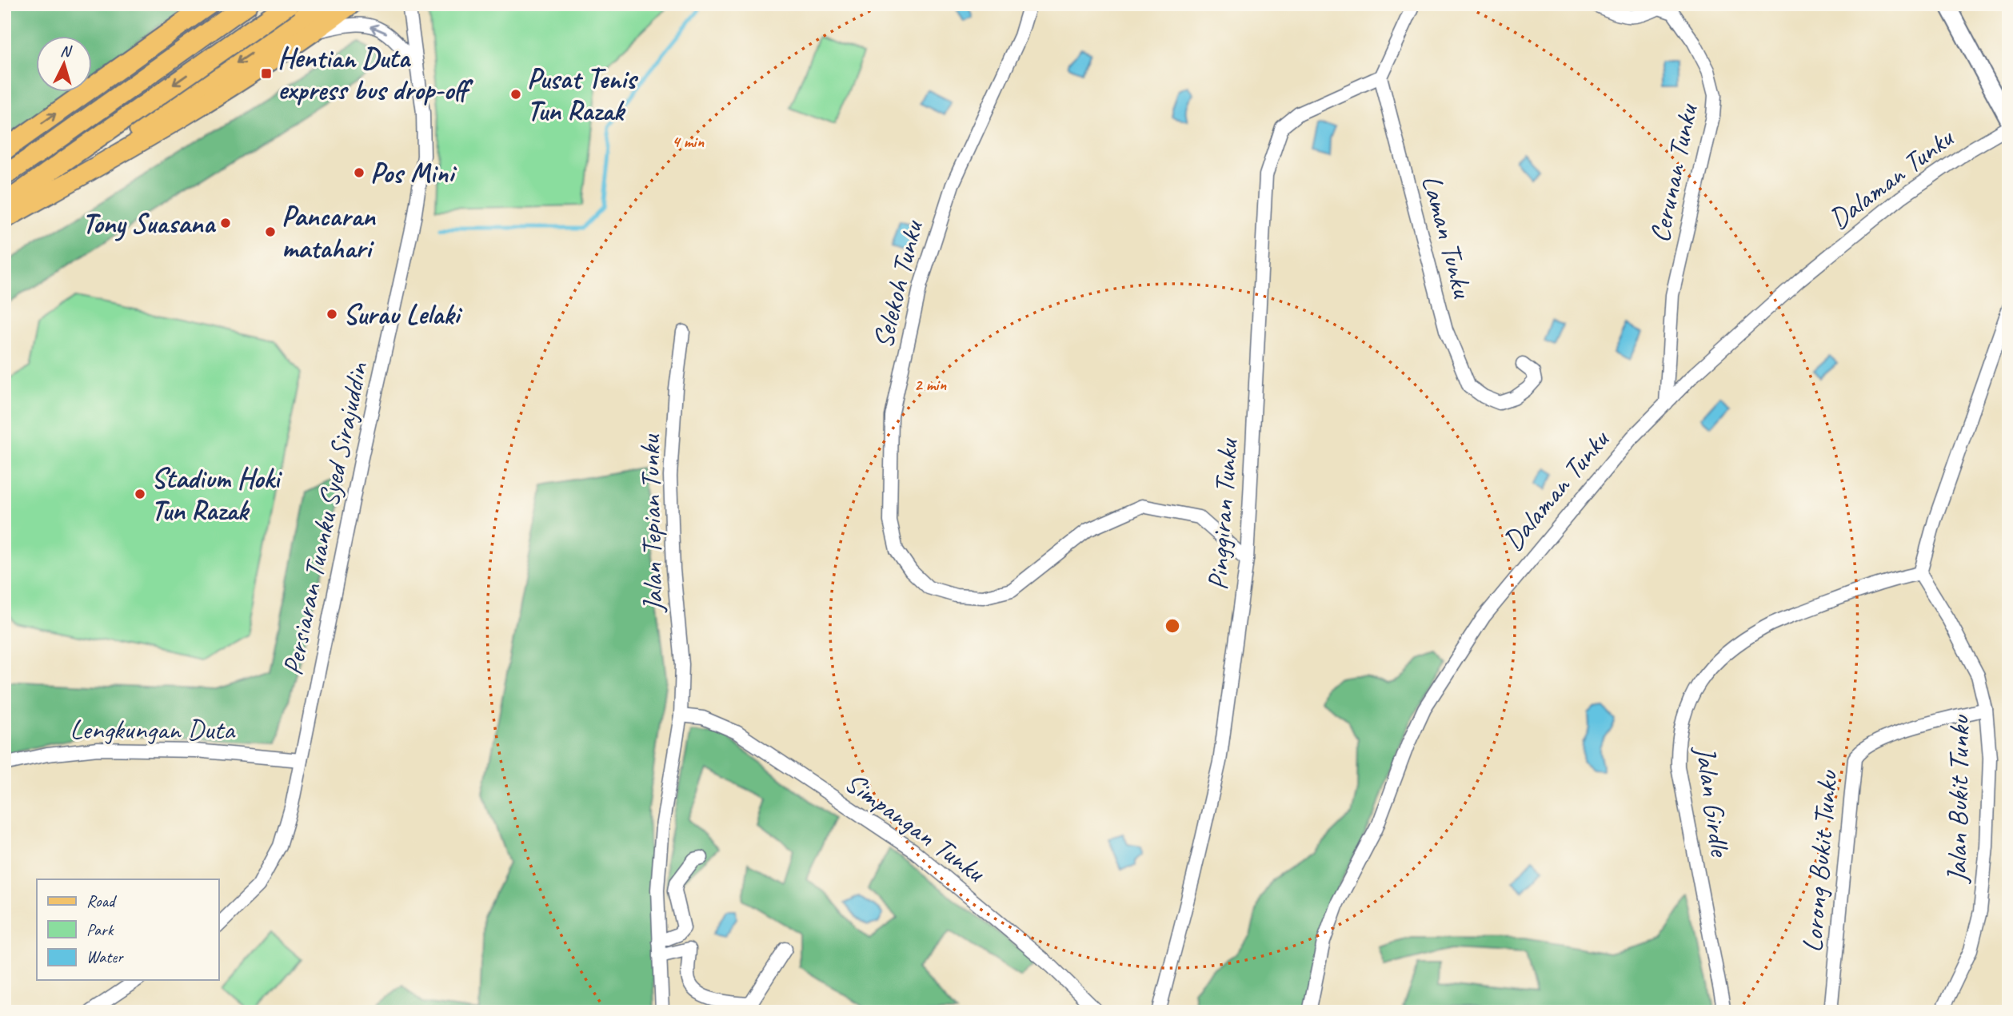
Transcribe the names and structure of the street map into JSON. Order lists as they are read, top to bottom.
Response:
{
  "streets": {
    "street": [
      "Cerunan Tunku",
      "Dalaman Tunku",
      "Laman Tunku",
      "Selekoh Tunku",
      "Pinggiran Tunku",
      "Persiaran Tuanku Syed Sirajuddin",
      "Jalan Tepian Tunku",
      "Lengkungan Duta",
      "Jalan Bukit Tunku",
      "Jalan Girdle",
      "Simpangan Tunku",
      "Lorong Bukit Tunku"
    ]
  },
  "crossings": [
    ["Cerunan Tunku", "Dalaman Tunku"],
    ["Laman Tunku", "Pinggiran Tunku"],
    ["Selekoh Tunku", "Pinggiran Tunku"],
    ["Persiaran Tuanku Syed Sirajuddin", "Lengkungan Duta"],
    ["Jalan Tepian Tunku", "Simpangan Tunku"],
    ["Jalan Bukit Tunku", "Jalan Girdle"],
    ["Jalan Bukit Tunku", "Lorong Bukit Tunku"]
  ],
  "places": {
    "transit": ["Hentian Duta express bus drop-off"],
    "other": [
      "Pusat Tenis Tun Razak",
      "Pos Mini",
      "Tony Suasana",
      "Pancaran matahari",
      "Surau Lelaki",
      "Stadium Hoki Tun Razak"
    ]
  },
  "legend": ["Road", "Park", "Water"],
  "north": "top",
  "rings": ["4 min", "2 min"]
}
